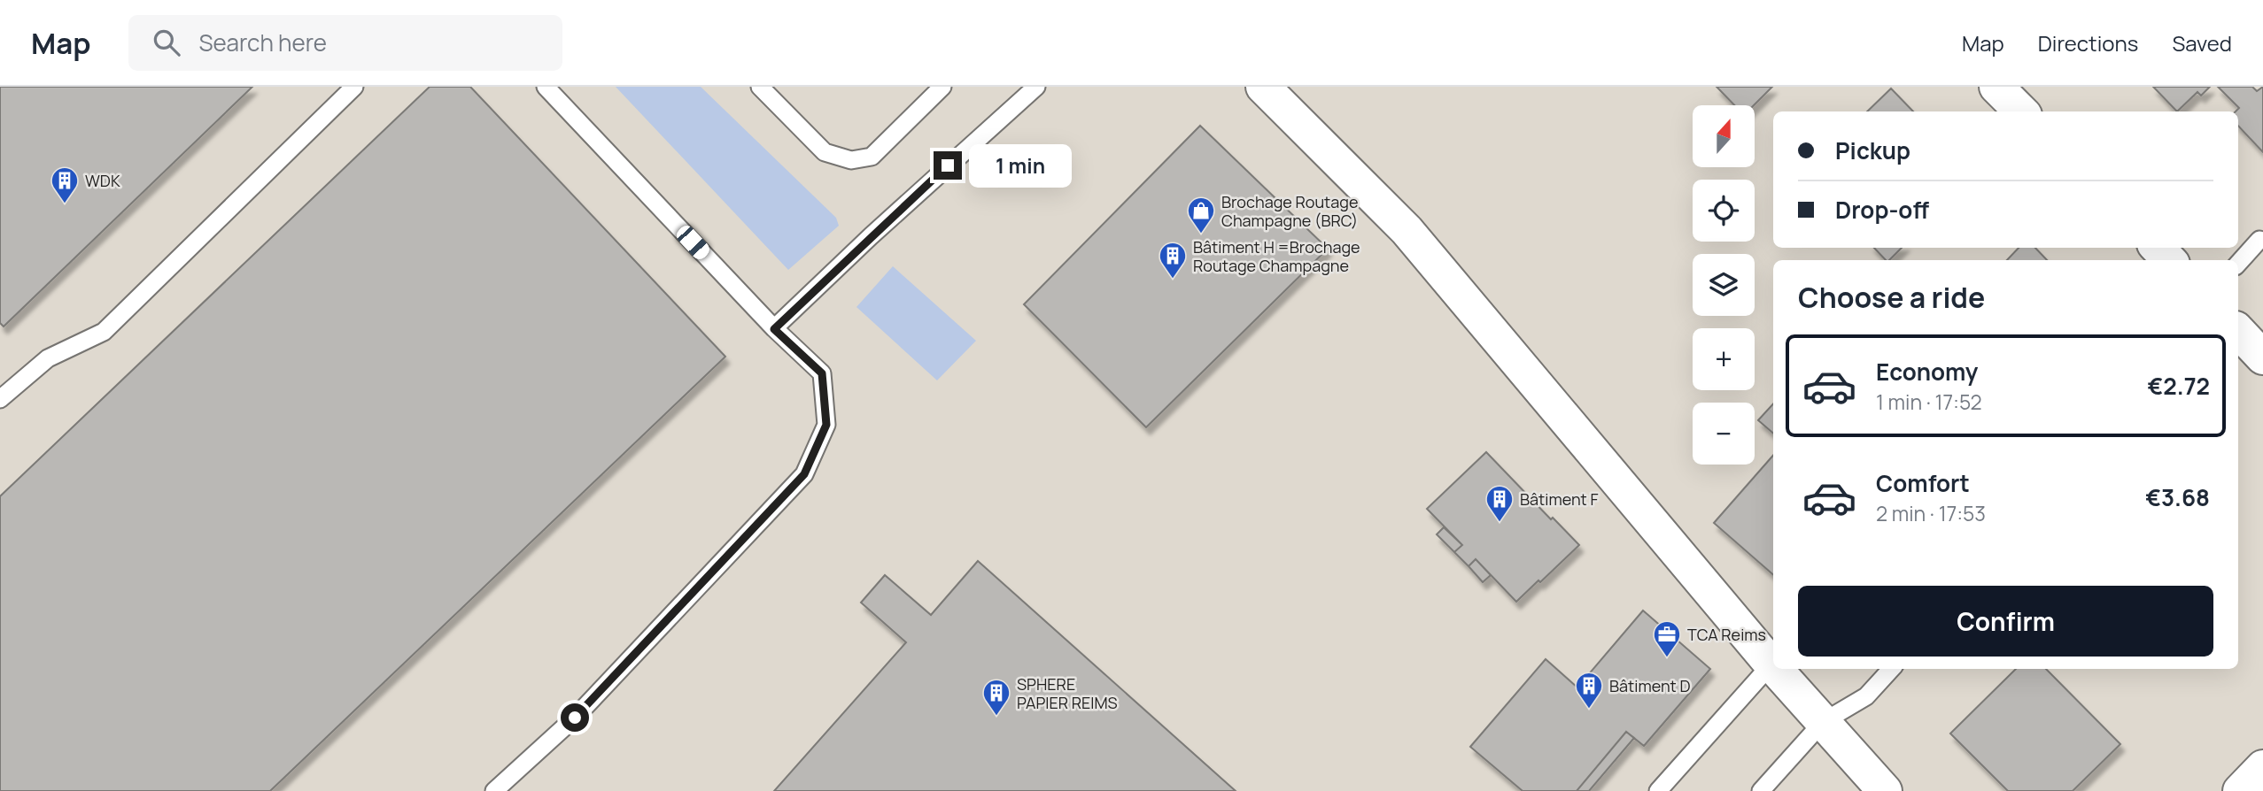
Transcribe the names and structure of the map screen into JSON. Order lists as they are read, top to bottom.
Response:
{
  "places": {
    "building": [
      "WDK",
      "Bâtiment H =Brochage Routage Champagne",
      "Bâtiment F",
      "Bâtiment D",
      "SPHERE PAPIER REIMS"
    ],
    "shop": ["Brochage Routage Champagne (BRC)"],
    "office": ["TCA Reims"]
  },
  "north": "top",
  "page": {
    "header": "Map",
    "search": "Search here",
    "nav": ["Map", "Directions", "Saved"],
    "map_buttons": ["+", "−"],
    "banner": ["Pickup", "Drop-off"],
    "bubble": "1 min",
    "heading": "Choose a ride",
    "list": [
      {
        "name": "Economy",
        "note": "1 min · 17:52",
        "value": "€2.72"
      },
      {
        "name": "Comfort",
        "note": "2 min · 17:53",
        "value": "€3.68"
      }
    ],
    "buttons": "Confirm"
  }
}
